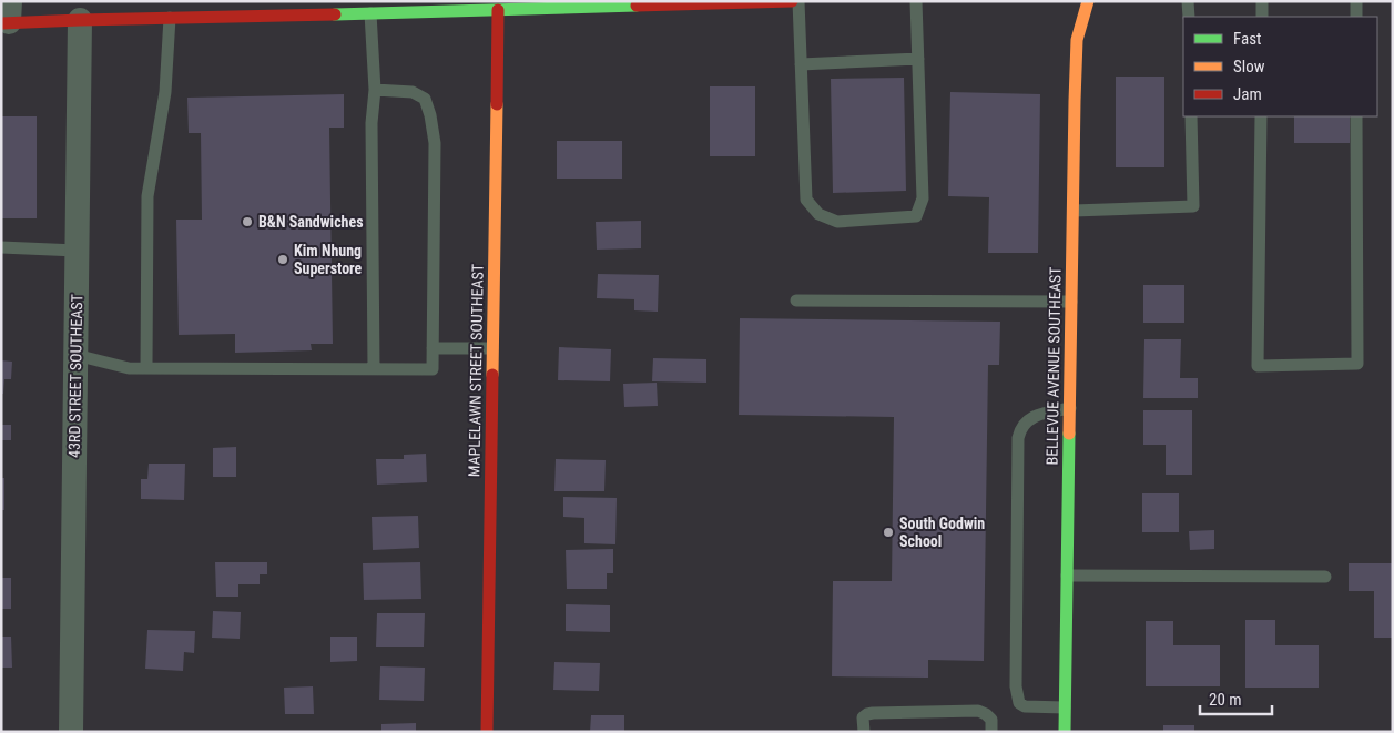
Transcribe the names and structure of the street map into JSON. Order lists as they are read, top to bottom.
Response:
{
  "streets": {
    "street": ["BELLEVUE AVENUE SOUTHEAST", "MAPLELAWN STREET SOUTHEAST", "43RD STREET SOUTHEAST"]
  },
  "places": ["B&N Sandwiches", "Kim Nhung Superstore", "South Godwin School"],
  "legend": ["Fast", "Slow", "Jam"],
  "scale_bar": "20 m"
}
